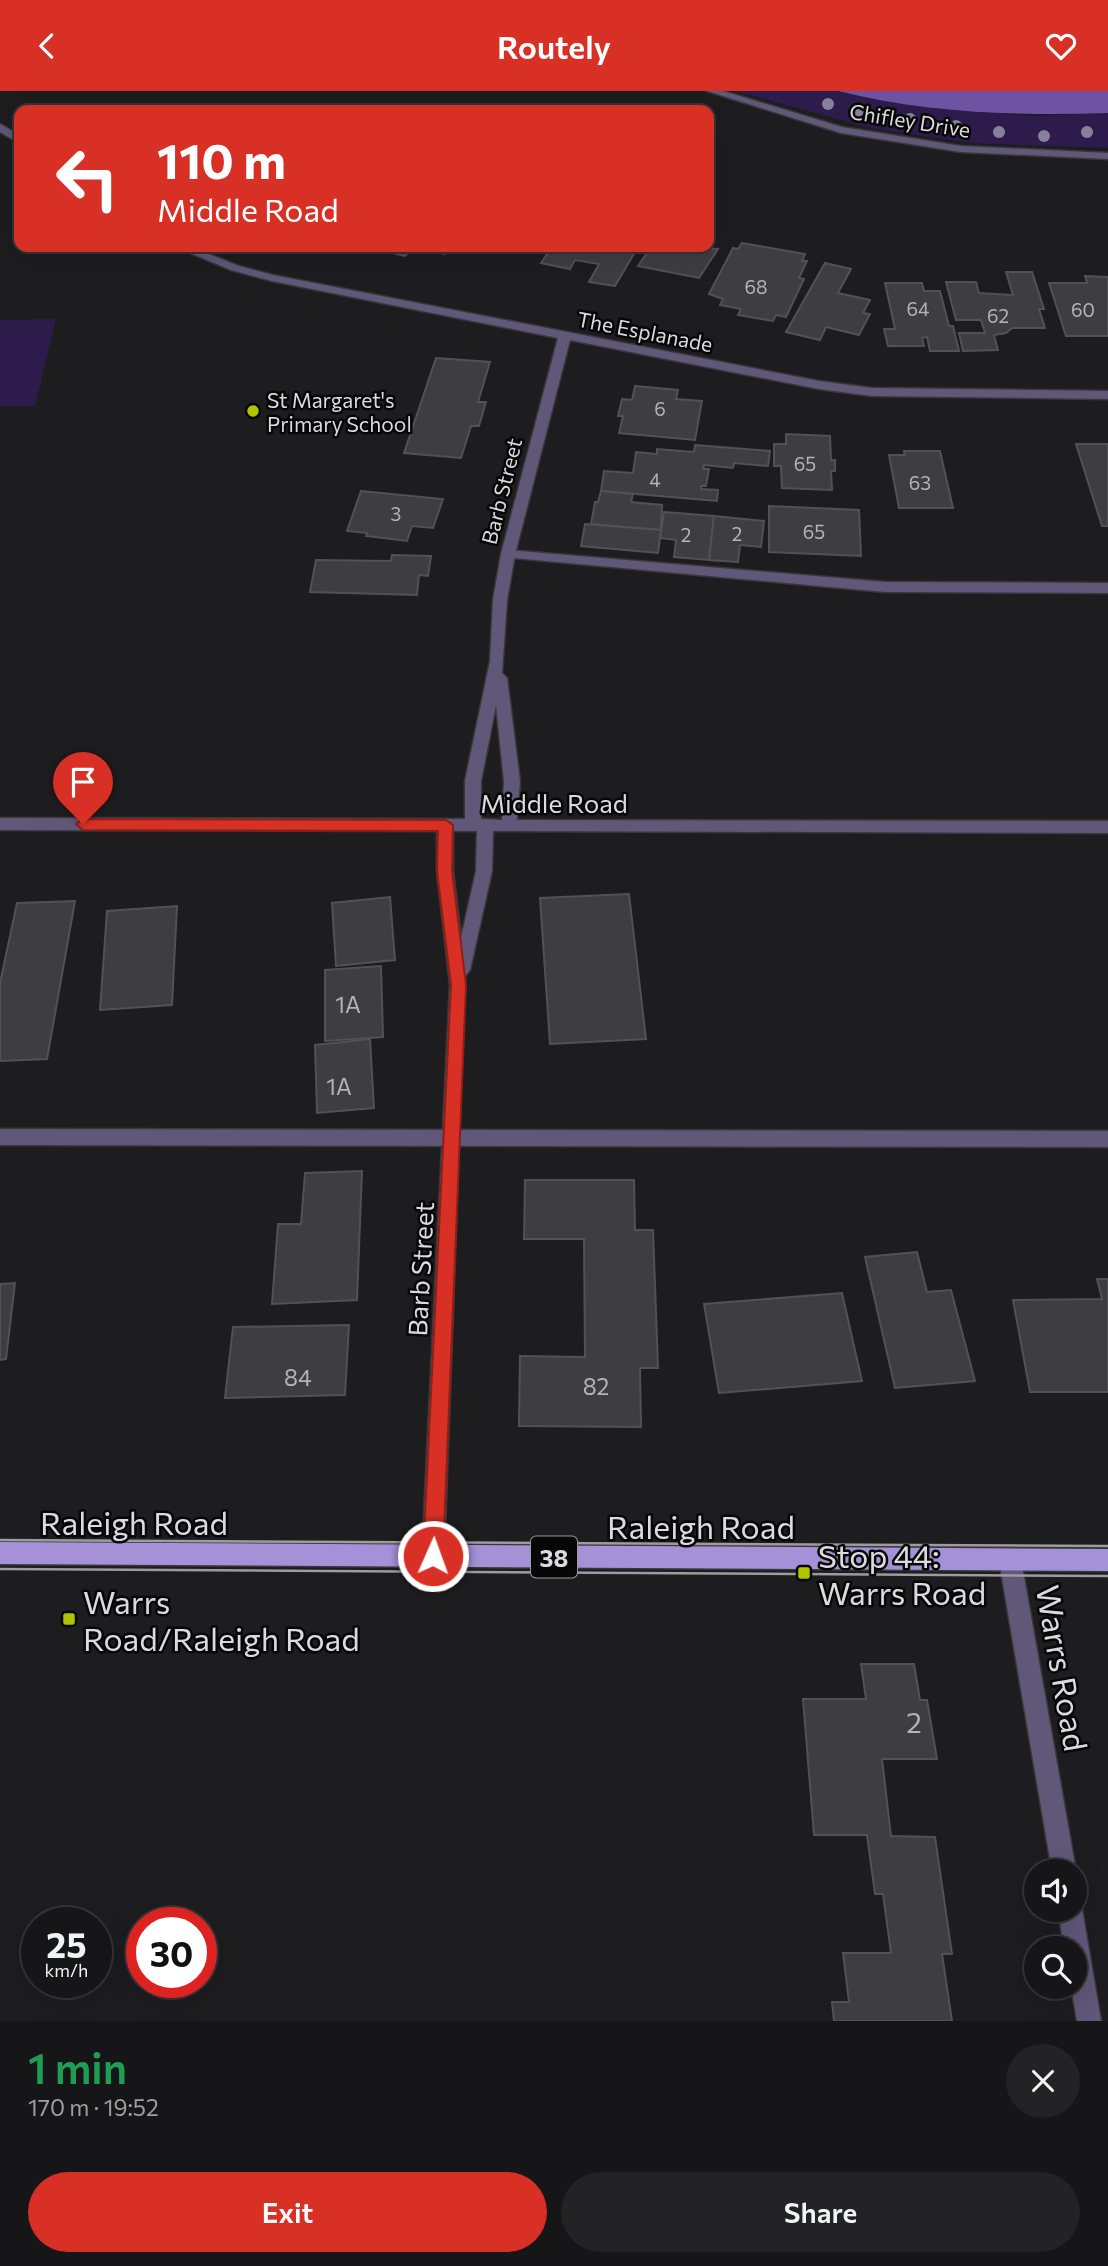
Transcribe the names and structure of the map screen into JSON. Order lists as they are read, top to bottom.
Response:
{
  "streets": {
    "main road": ["Raleigh Road", "38"],
    "street": [
      "Chifley Drive",
      "The Esplanade",
      "Barb Street",
      "Middle Road",
      "Warrs Road"
    ]
  },
  "crossings": [
    ["The Esplanade", "Barb Street"],
    ["Barb Street", "Middle Road"],
    ["Barb Street", "Raleigh Road"],
    ["Raleigh Road", "Warrs Road"]
  ],
  "places": {
    "other": ["St Margaret's Primary School"],
    "transit": ["Stop 44: Warrs Road", "Warrs Road/Raleigh Road"]
  },
  "house_numbers": [
    "68",
    "64",
    "60",
    "62",
    "6",
    "65",
    "4",
    "63",
    "3",
    "65",
    "2",
    "2",
    "1A",
    "1A",
    "84",
    "82",
    "2"
  ],
  "page": {
    "header": "Routely",
    "turn": ["110 m", "Middle Road"],
    "speed": "25 km/h",
    "limit": "30",
    "heading": ["1 min", "170 m · 19:52"],
    "buttons": ["Exit", "Share"]
  }
}
